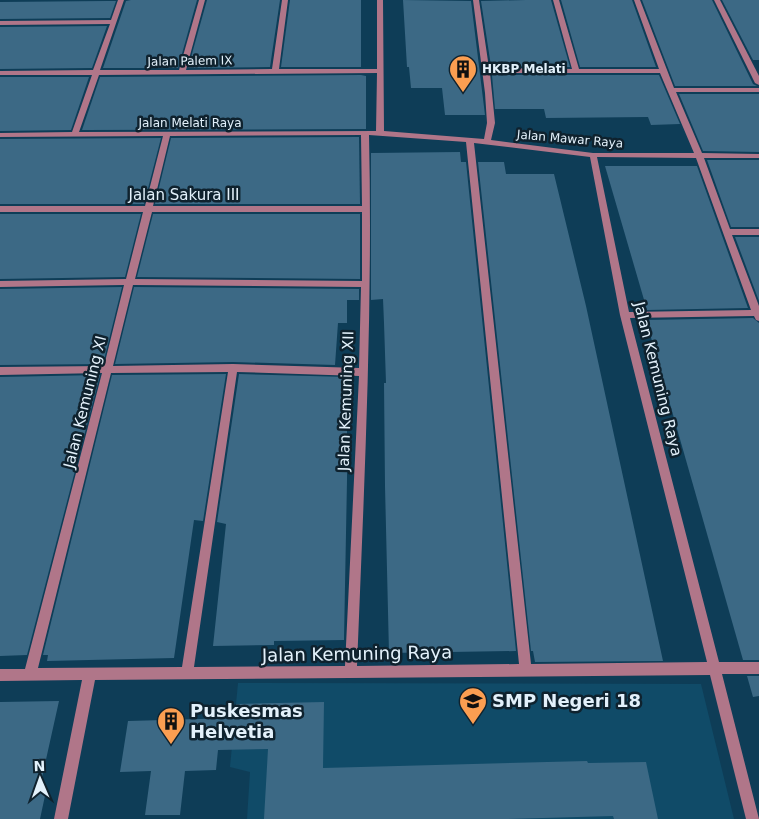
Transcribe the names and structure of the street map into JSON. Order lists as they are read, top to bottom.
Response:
{
  "streets": {
    "street": [
      "Jalan Palem IX",
      "Jalan Melati Raya",
      "Jalan Mawar Raya",
      "Jalan Sakura III",
      "Jalan Kemuning Raya",
      "Jalan Kemuning XII",
      "Jalan Kemuning XI"
    ]
  },
  "crossings": [
    ["Jalan Melati Raya", "Jalan Mawar Raya"],
    ["Jalan Melati Raya", "Jalan Kemuning XII"],
    ["Jalan Melati Raya", "Jalan Kemuning XI"],
    ["Jalan Mawar Raya", "Jalan Kemuning Raya"],
    ["Jalan Sakura III", "Jalan Kemuning XII"],
    ["Jalan Sakura III", "Jalan Kemuning XI"],
    ["Jalan Kemuning Raya", "Jalan Kemuning XII"],
    ["Jalan Kemuning Raya", "Jalan Kemuning XI"]
  ],
  "places": {
    "building": ["HKBP Melati", "Puskesmas Helvetia"],
    "school or university": ["SMP Negeri 18"]
  },
  "north": "top"
}
